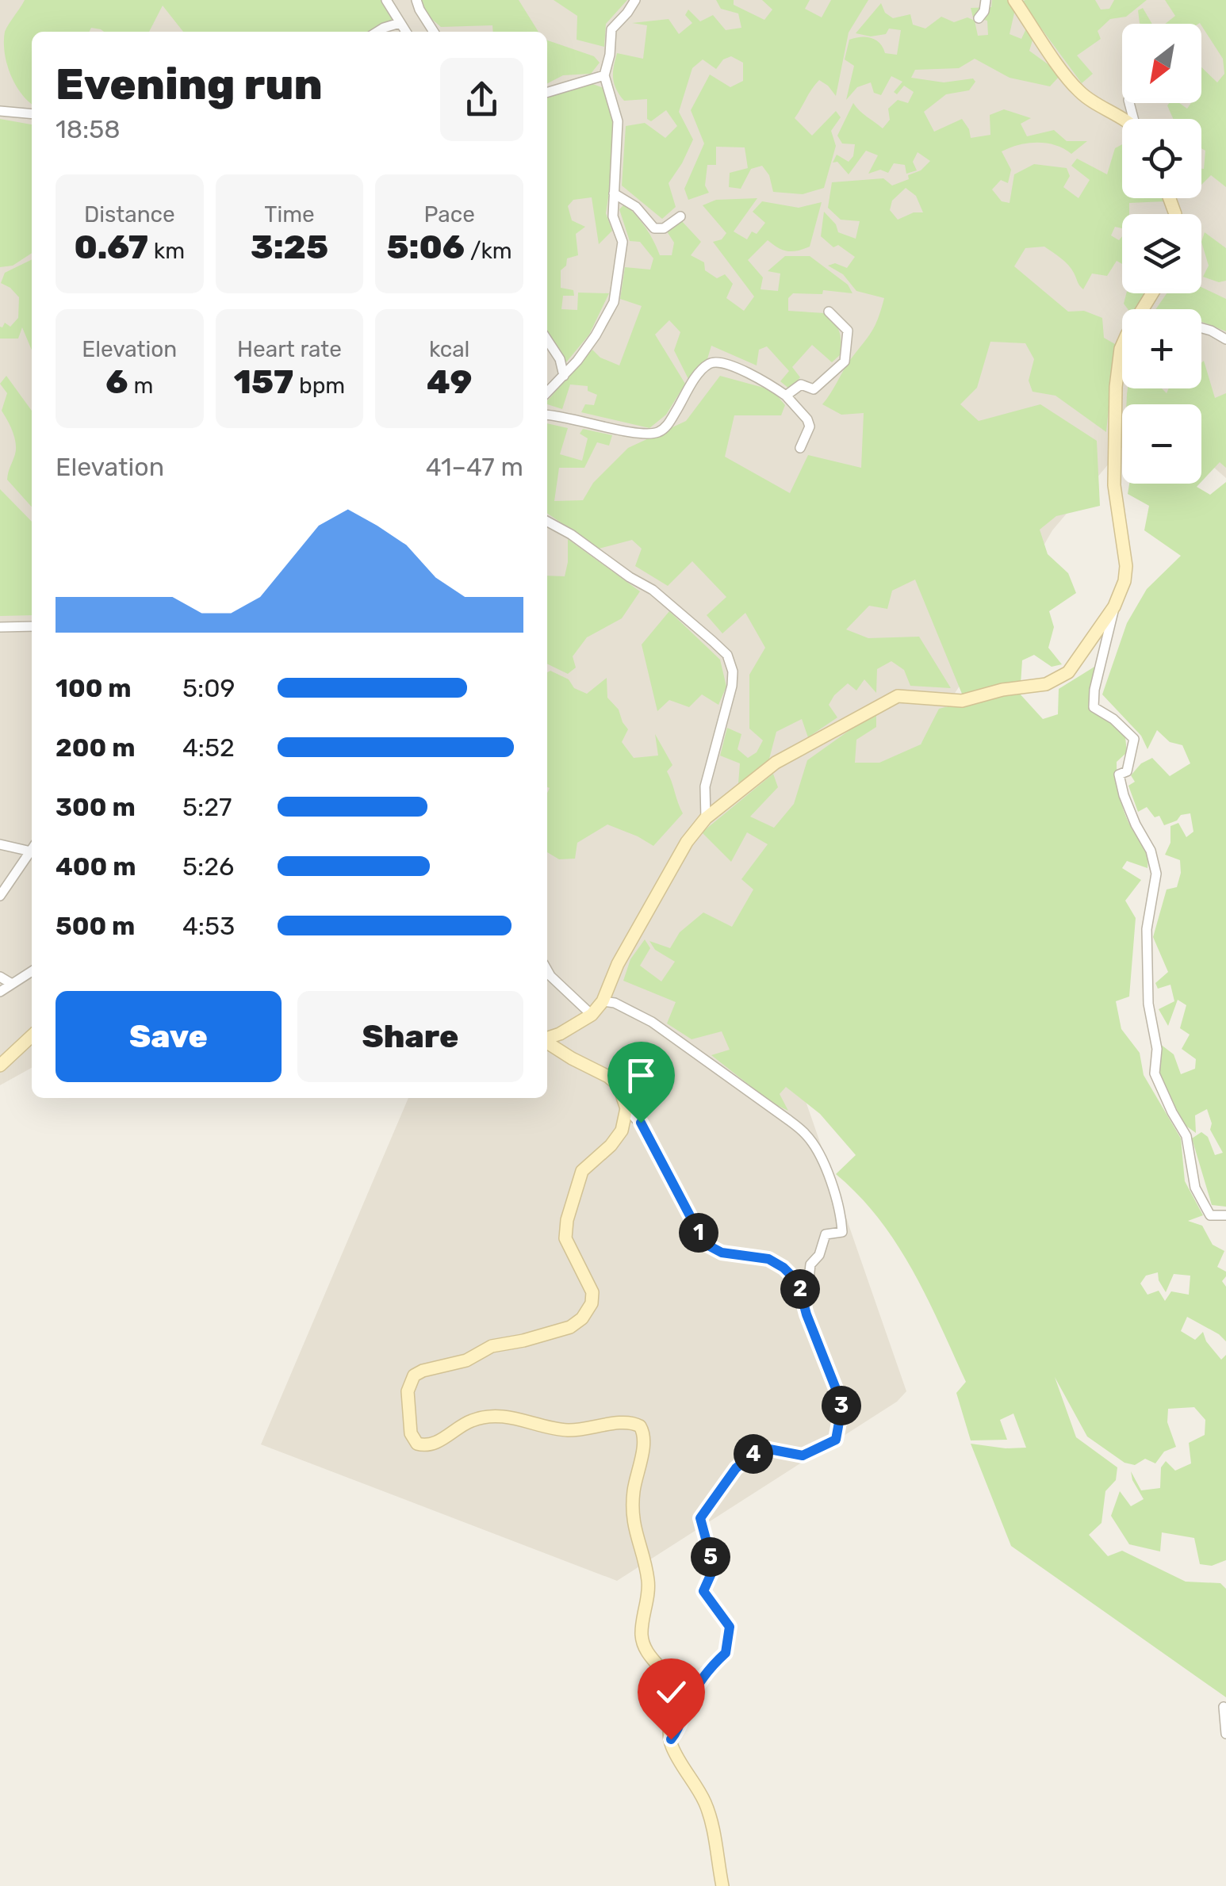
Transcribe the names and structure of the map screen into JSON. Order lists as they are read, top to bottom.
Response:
{
  "north": "bottom left",
  "page": {
    "map_buttons": ["+", "−"],
    "heading": ["Evening run", "18:58"],
    "stats": [
      ["Distance", "0.67 km"],
      ["Time", "3:25"],
      ["Pace", "5:06 /km"],
      ["Elevation", "6 m"],
      ["Heart rate", "157 bpm"],
      ["kcal", "49"]
    ],
    "chart": ["Elevation", "41–47 m"],
    "list": [
      {
        "name": "100 m",
        "note": "5:09"
      },
      {
        "name": "200 m",
        "note": "4:52"
      },
      {
        "name": "300 m",
        "note": "5:27"
      },
      {
        "name": "400 m",
        "note": "5:26"
      },
      {
        "name": "500 m",
        "note": "4:53"
      }
    ],
    "buttons": ["Save", "Share"],
    "pins": [
      "1",
      "2",
      "3",
      "4",
      "5"
    ]
  }
}
